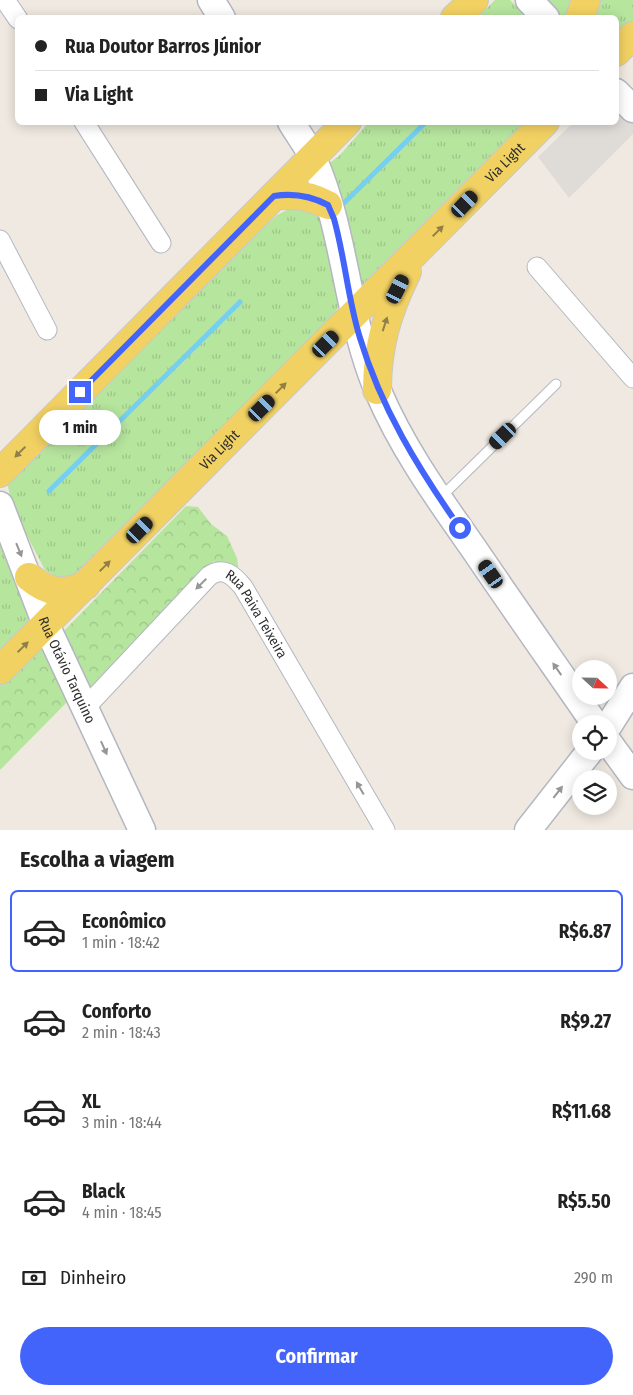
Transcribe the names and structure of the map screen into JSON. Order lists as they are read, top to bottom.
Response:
{
  "streets": {
    "main road": ["Via Light", "Rua Otávio Tarquino"],
    "street": ["Rua Paiva Teixeira"]
  },
  "crossings": [
    ["Via Light", "Rua Otávio Tarquino"],
    ["Rua Paiva Teixeira", "Rua Otávio Tarquino"]
  ],
  "one_way": ["Rua Otávio Tarquino"],
  "north": "right",
  "page": {
    "banner": ["Rua Doutor Barros Júnior", "Via Light"],
    "bubble": "1 min",
    "heading": "Escolha a viagem",
    "list": [
      {
        "name": "Econômico",
        "note": "1 min · 18:42",
        "value": "R$6.87"
      },
      {
        "name": "Conforto",
        "note": "2 min · 18:43",
        "value": "R$9.27"
      },
      {
        "name": "XL",
        "note": "3 min · 18:44",
        "value": "R$11.68"
      },
      {
        "name": "Black",
        "note": "4 min · 18:45",
        "value": "R$5.50"
      }
    ],
    "pay": ["Dinheiro", "290 m"],
    "buttons": "Confirmar"
  }
}
